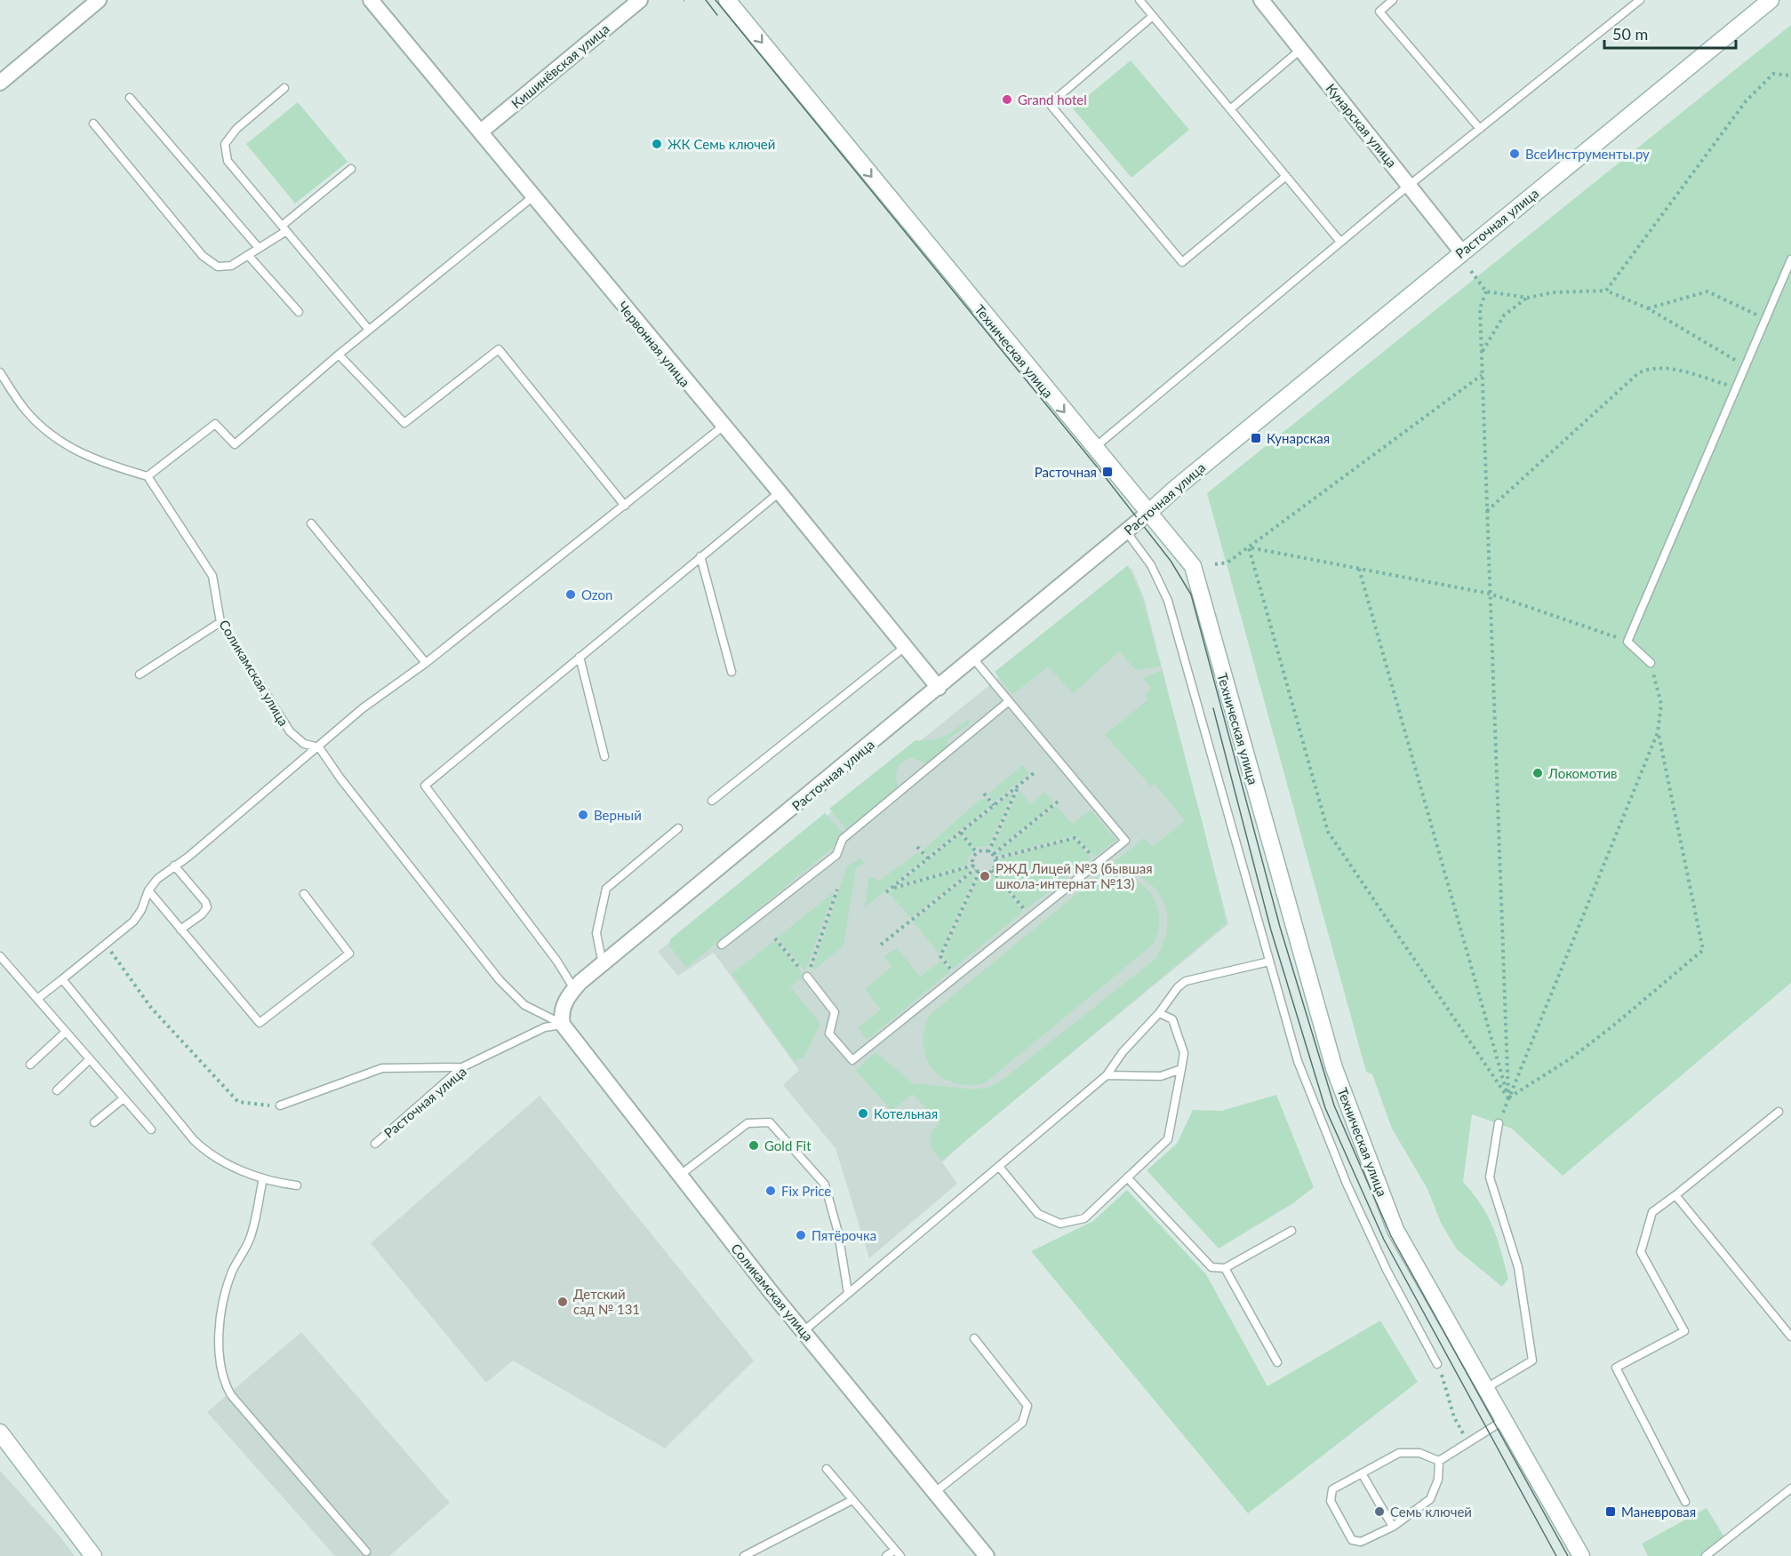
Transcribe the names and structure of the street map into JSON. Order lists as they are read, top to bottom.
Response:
{
  "streets": {
    "main road": ["Расточная улица", "Техническая улица"],
    "street": [
      "Кишинёвская улица",
      "Кунарская улица",
      "Червонная улица",
      "Соликамская улица"
    ]
  },
  "crossings": [
    ["Кишинёвская улица", "Червонная улица"],
    ["Кунарская улица", "Расточная улица"],
    ["Расточная улица", "Червонная улица"],
    ["Расточная улица", "Техническая улица"],
    ["Расточная улица", "Соликамская улица"]
  ],
  "places": {
    "other": [
      "Grand hotel",
      "ЖК Семь ключей",
      "ВсеИнструменты.ру",
      "Ozon",
      "Локомотив",
      "Верный",
      "РЖД Лицей №3 (бывшая школа-интернат №13)",
      "Котельная",
      "Gold Fit",
      "Fix Price",
      "Пятёрочка",
      "Детский сад № 131",
      "Семь ключей"
    ],
    "transit": ["Кунарская", "Расточная", "Маневровая"]
  },
  "scale_bar": "50 m"
}
